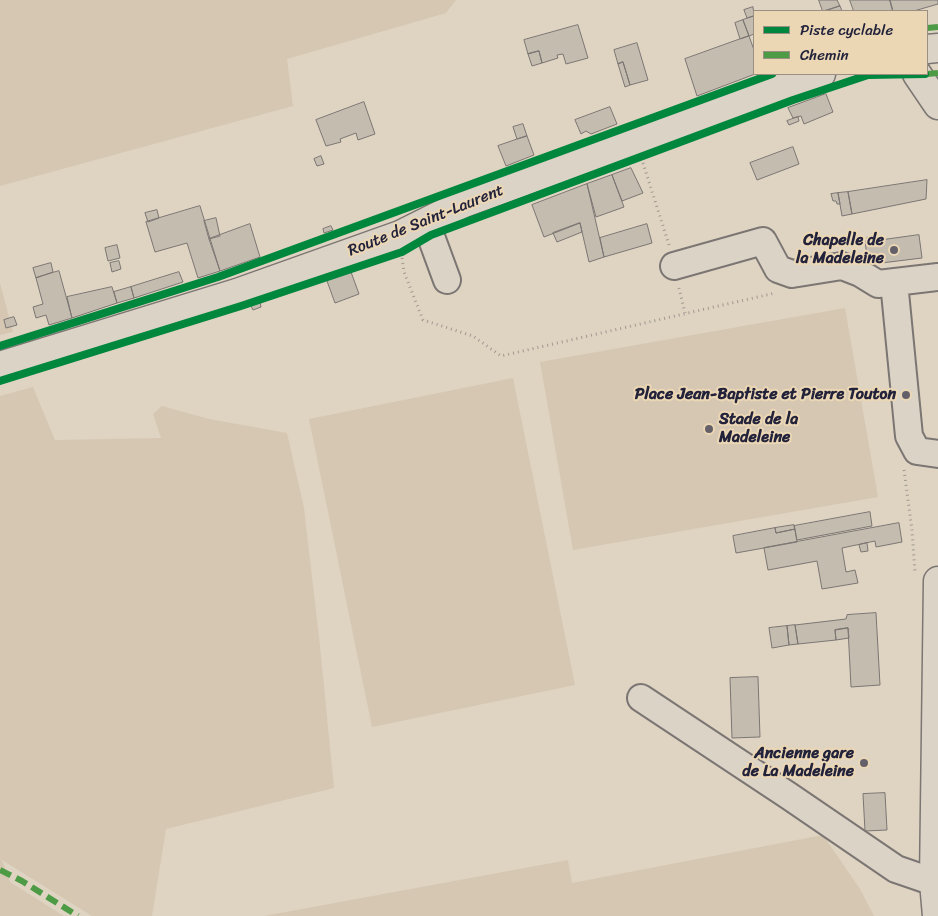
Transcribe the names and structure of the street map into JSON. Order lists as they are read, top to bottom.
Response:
{
  "streets": {
    "main road": ["Route de Saint-Laurent"]
  },
  "places": [
    "Chapelle de la Madeleine",
    "Place Jean-Baptiste et Pierre Touton",
    "Stade de la Madeleine",
    "Ancienne gare de La Madeleine"
  ],
  "legend": ["Piste cyclable", "Chemin"]
}
